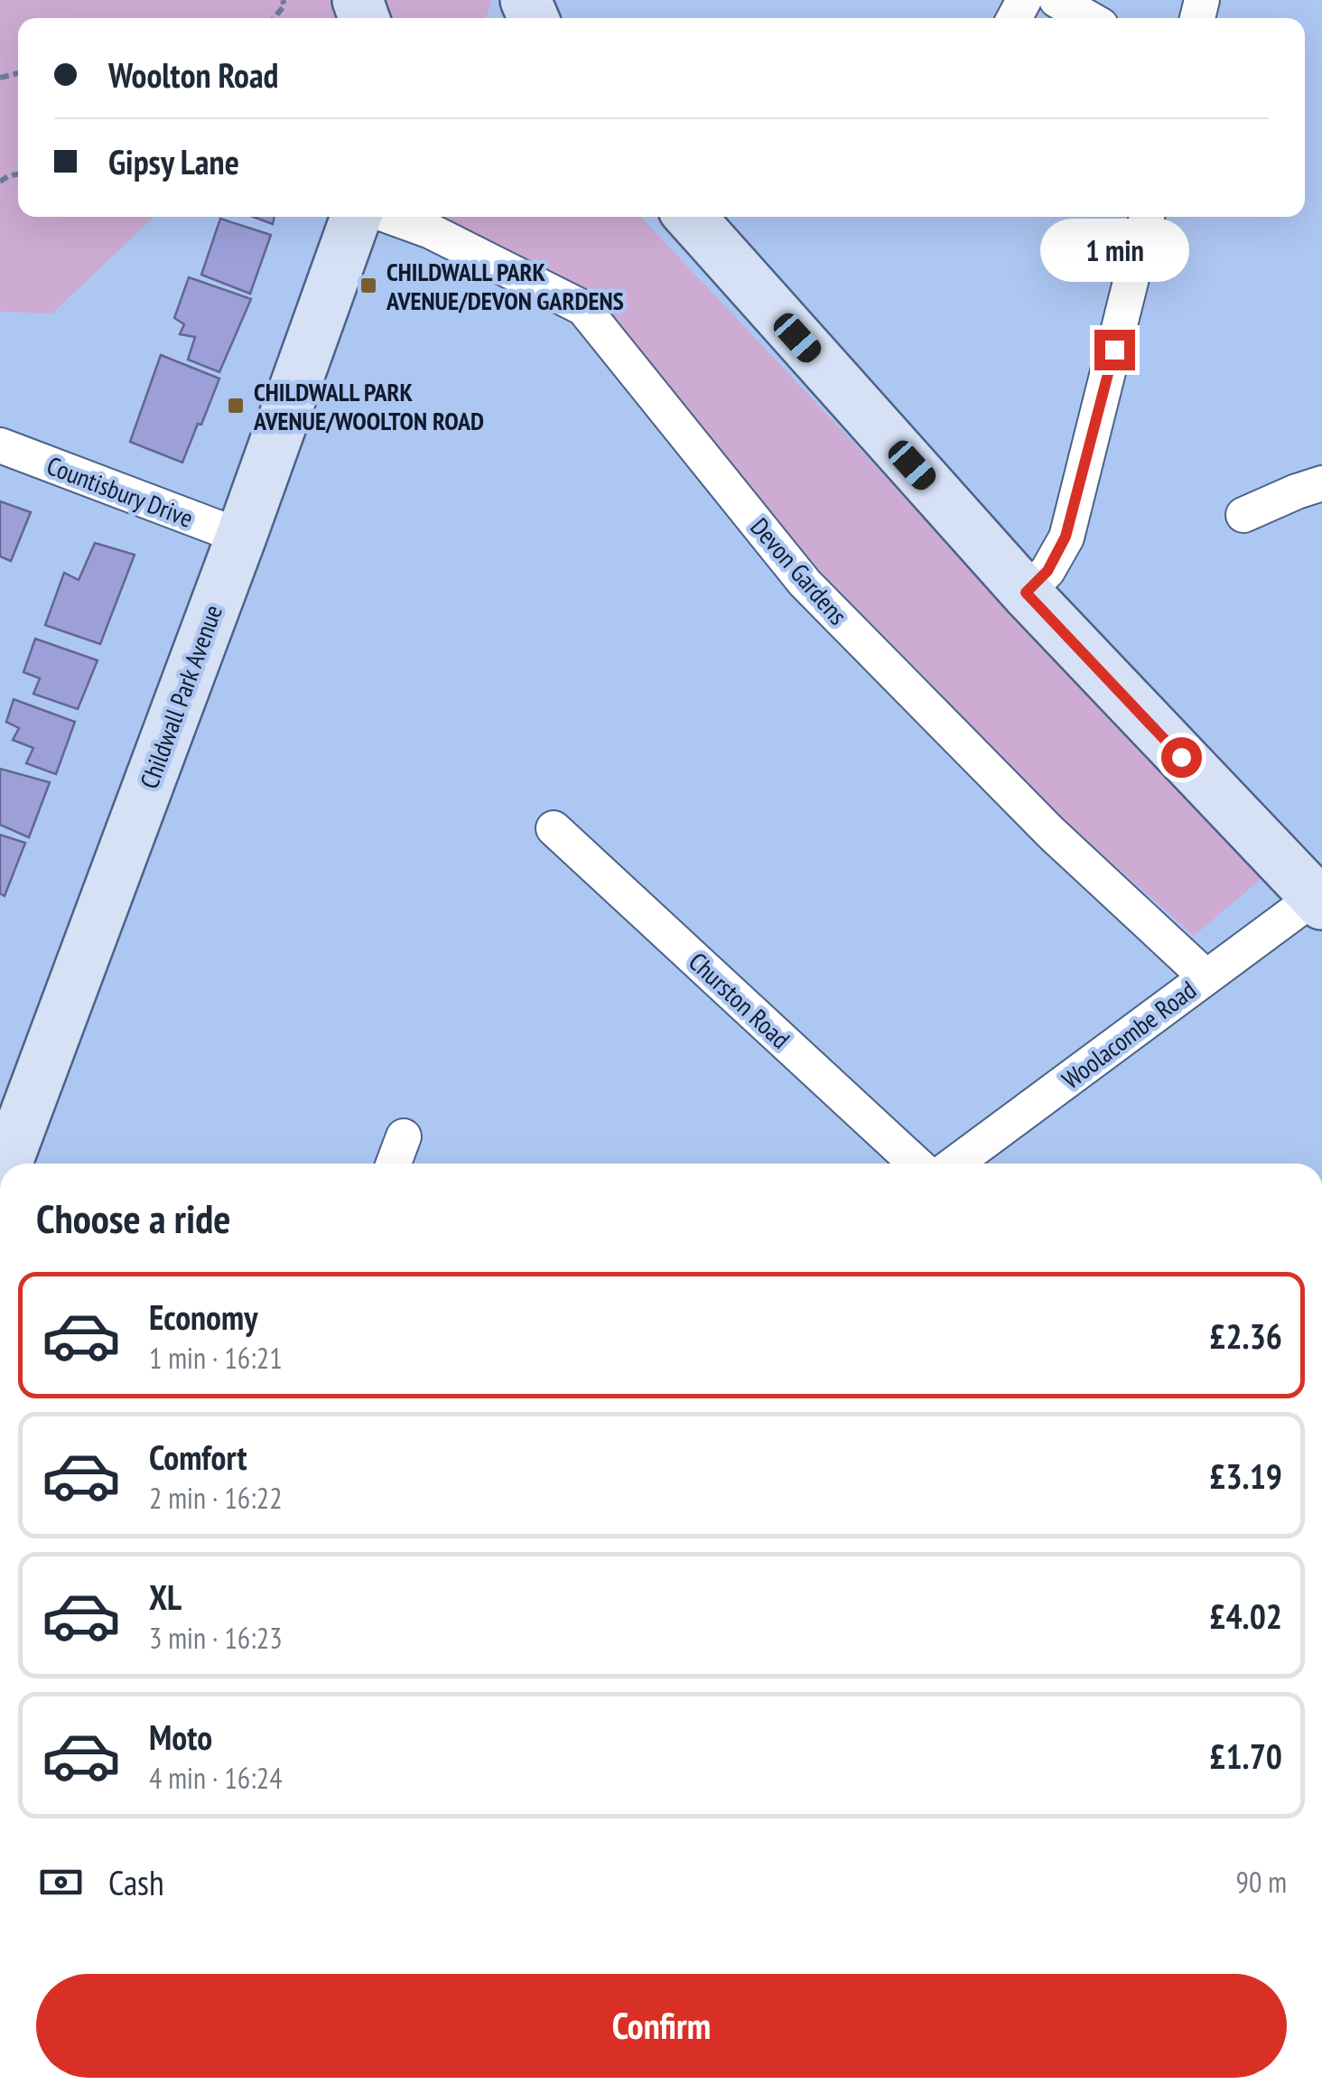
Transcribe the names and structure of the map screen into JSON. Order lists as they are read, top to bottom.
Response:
{
  "streets": {
    "street": [
      "Countisbury Drive",
      "Devon Gardens",
      "Childwall Park Avenue",
      "Churston Road",
      "Woolacombe Road"
    ]
  },
  "crossings": [
    ["Countisbury Drive", "Childwall Park Avenue"],
    ["Devon Gardens", "Woolacombe Road"]
  ],
  "places": {
    "transit": ["CHILDWALL PARK AVENUE/DEVON GARDENS", "CHILDWALL PARK AVENUE/WOOLTON ROAD"]
  },
  "page": {
    "banner": ["Woolton Road", "Gipsy Lane"],
    "bubble": "1 min",
    "heading": "Choose a ride",
    "list": [
      {
        "name": "Economy",
        "note": "1 min · 16:21",
        "value": "£2.36"
      },
      {
        "name": "Comfort",
        "note": "2 min · 16:22",
        "value": "£3.19"
      },
      {
        "name": "XL",
        "note": "3 min · 16:23",
        "value": "£4.02"
      },
      {
        "name": "Moto",
        "note": "4 min · 16:24",
        "value": "£1.70"
      }
    ],
    "pay": ["Cash", "90 m"],
    "buttons": "Confirm"
  }
}
